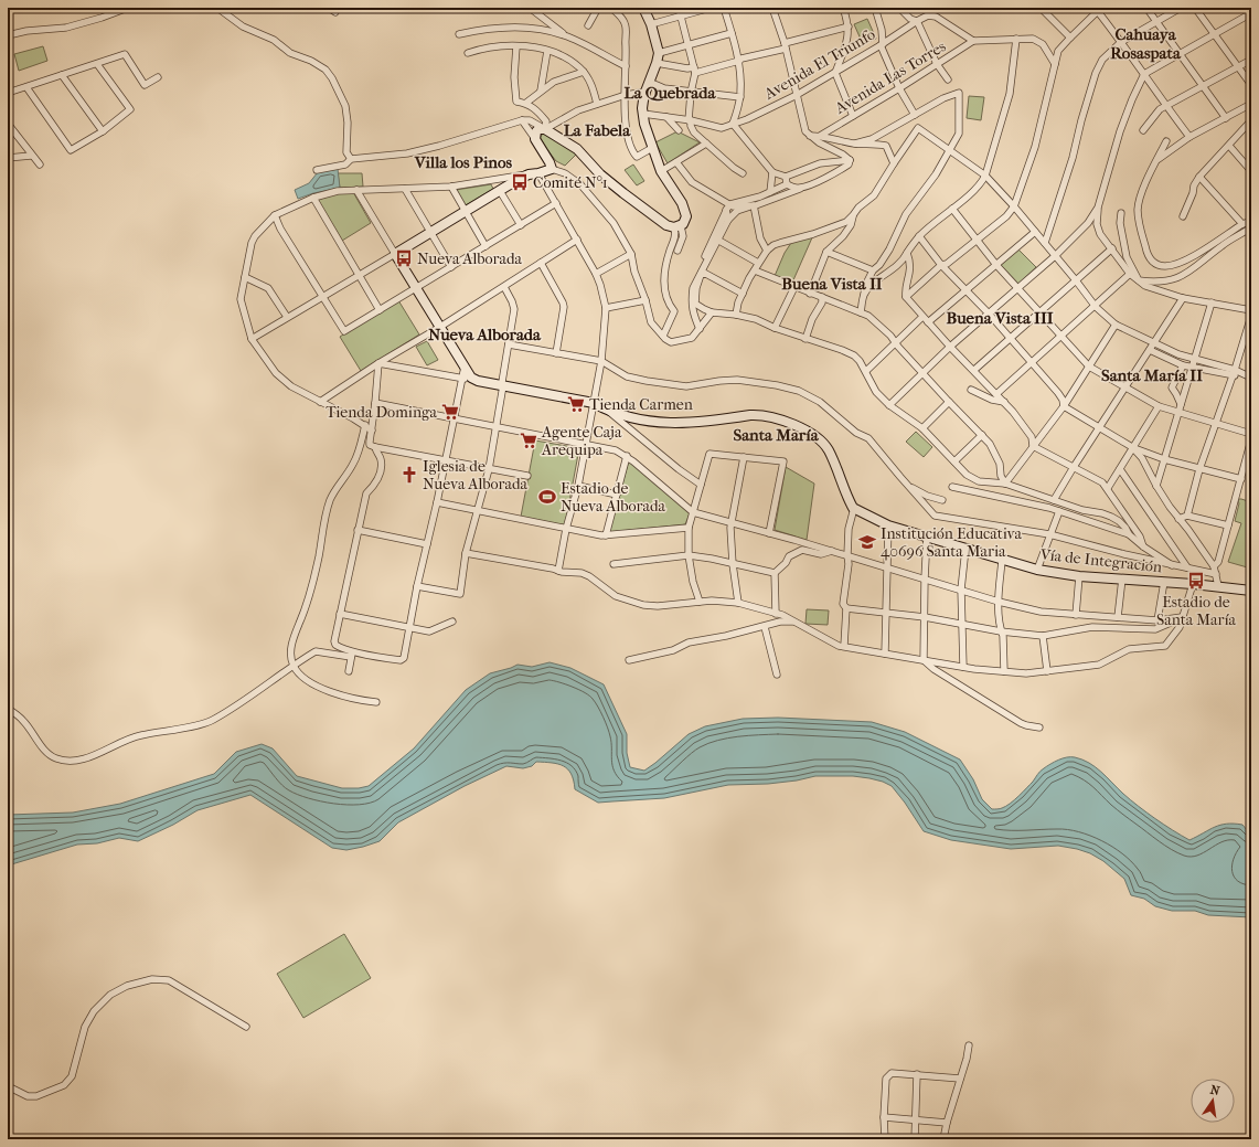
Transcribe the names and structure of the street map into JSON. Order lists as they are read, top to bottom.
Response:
{
  "streets": {
    "main road": ["Vía de Integración"],
    "street": ["Avenida El Triunfo", "Avenida Las Torres"]
  },
  "crossings": [
    ["Avenida El Triunfo", "Avenida Las Torres"]
  ],
  "districts": [
    "Cahuaya Rosaspata",
    "La Quebrada",
    "La Fabela",
    "Villa los Pinos",
    "Buena Vista II",
    "Buena Vista III",
    "Nueva Alborada",
    "Santa María II",
    "Santa María"
  ],
  "places": {
    "bus stop": ["Comité N°1", "Nueva Alborada", "Estadio de Santa María"],
    "supermarket": ["Tienda Carmen", "Tienda Dominga", "Agente Caja Arequipa"],
    "church": ["Iglesia de Nueva Alborada"],
    "sports": ["Estadio de Nueva Alborada"],
    "school or university": ["Institución Educativa 40696 Santa Maria"]
  },
  "north": "top"
}
